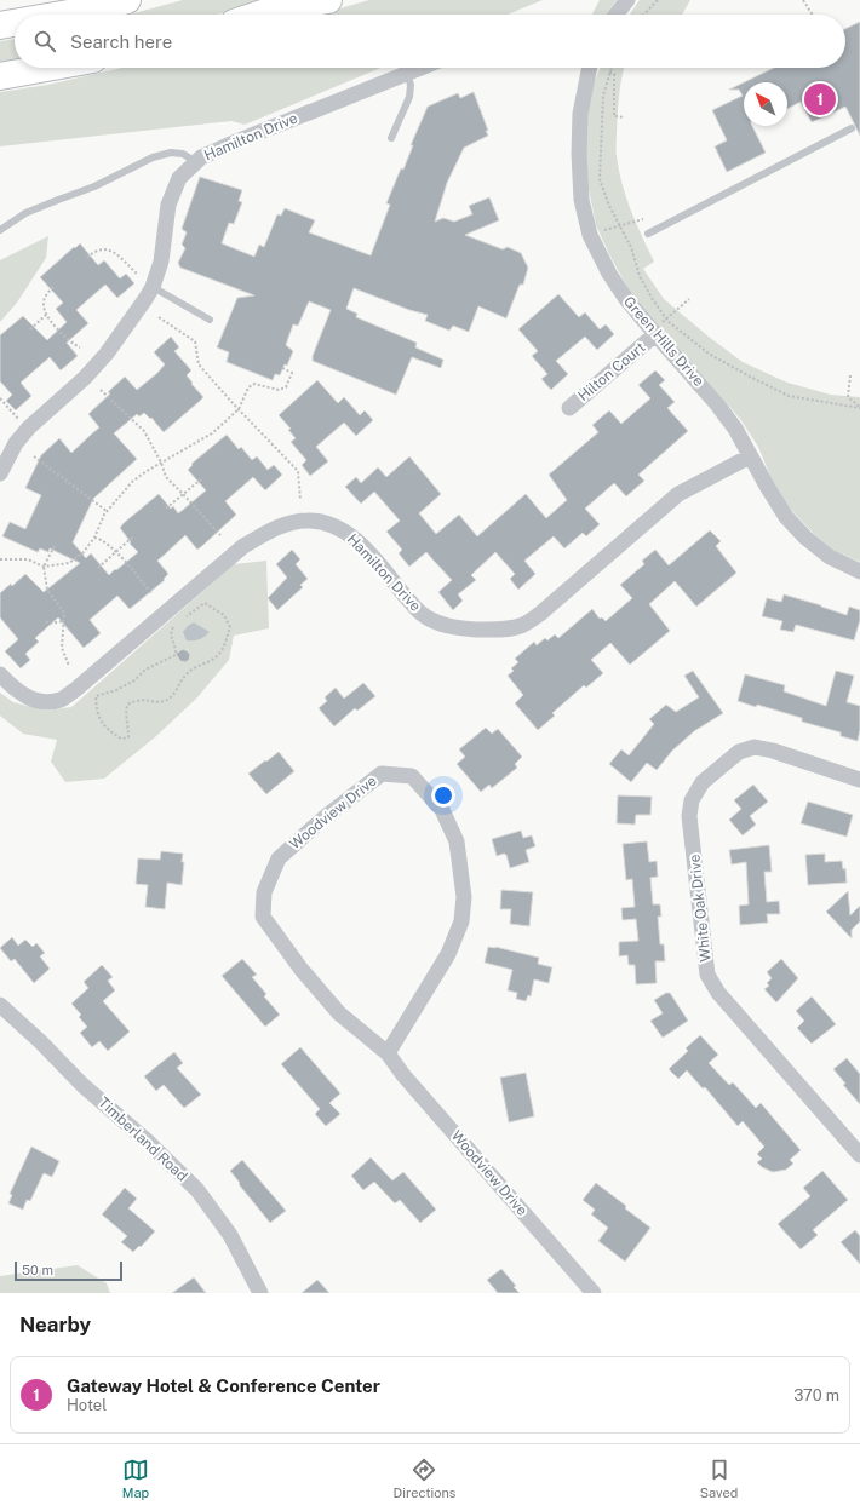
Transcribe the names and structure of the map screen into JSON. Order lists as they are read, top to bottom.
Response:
{
  "streets": {
    "street": [
      "Hamilton Drive",
      "Green Hills Drive",
      "Hilton Court",
      "Woodview Drive",
      "White Oak Drive",
      "Timberland Road"
    ]
  },
  "crossings": [
    ["Hamilton Drive", "Green Hills Drive"],
    ["Green Hills Drive", "Hilton Court"]
  ],
  "scale_bar": "50 m",
  "north": "top left",
  "page": {
    "search": "Search here",
    "pins": "1",
    "scale": "50 m",
    "heading": "Nearby",
    "list": [
      {
        "mark": "1",
        "name": "Gateway Hotel & Conference Center",
        "note": "Hotel",
        "value": "370 m"
      }
    ],
    "nav": ["Map", "Directions", "Saved"]
  }
}
